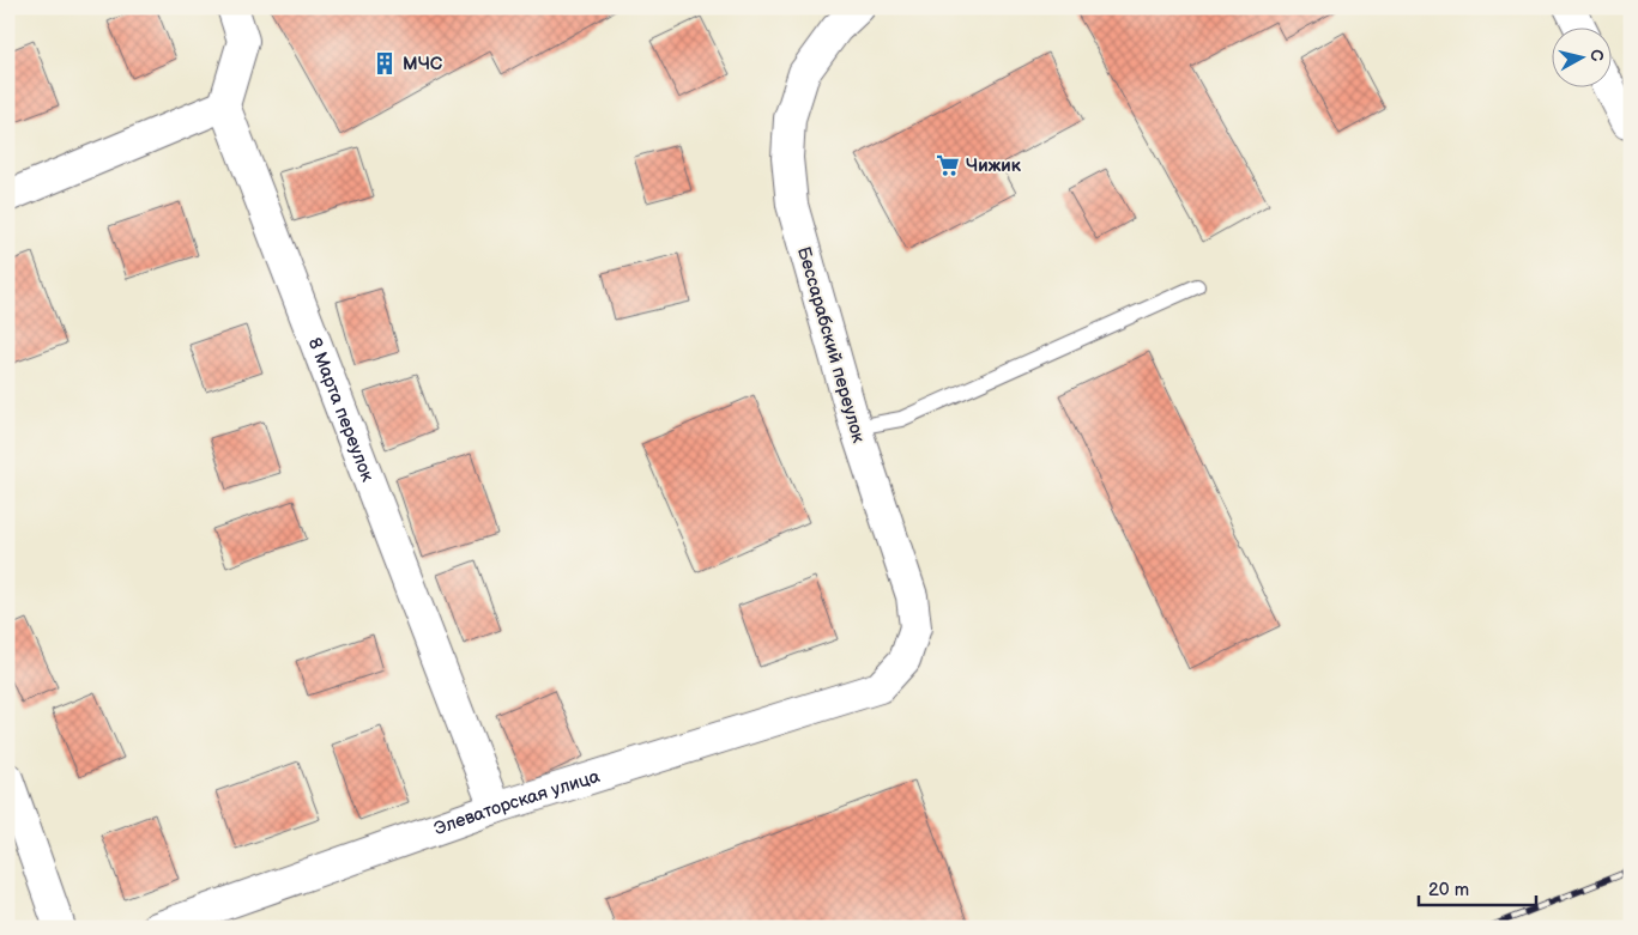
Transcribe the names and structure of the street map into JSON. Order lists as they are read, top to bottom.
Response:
{
  "streets": {
    "street": ["Бессарабский переулок", "8 Марта переулок", "Элеваторская улица"]
  },
  "crossings": [
    ["Бессарабский переулок", "Элеваторская улица"],
    ["8 Марта переулок", "Элеваторская улица"]
  ],
  "places": {
    "building": ["МЧС"],
    "supermarket": ["Чижик"]
  },
  "scale_bar": "20 m",
  "north": "right"
}
